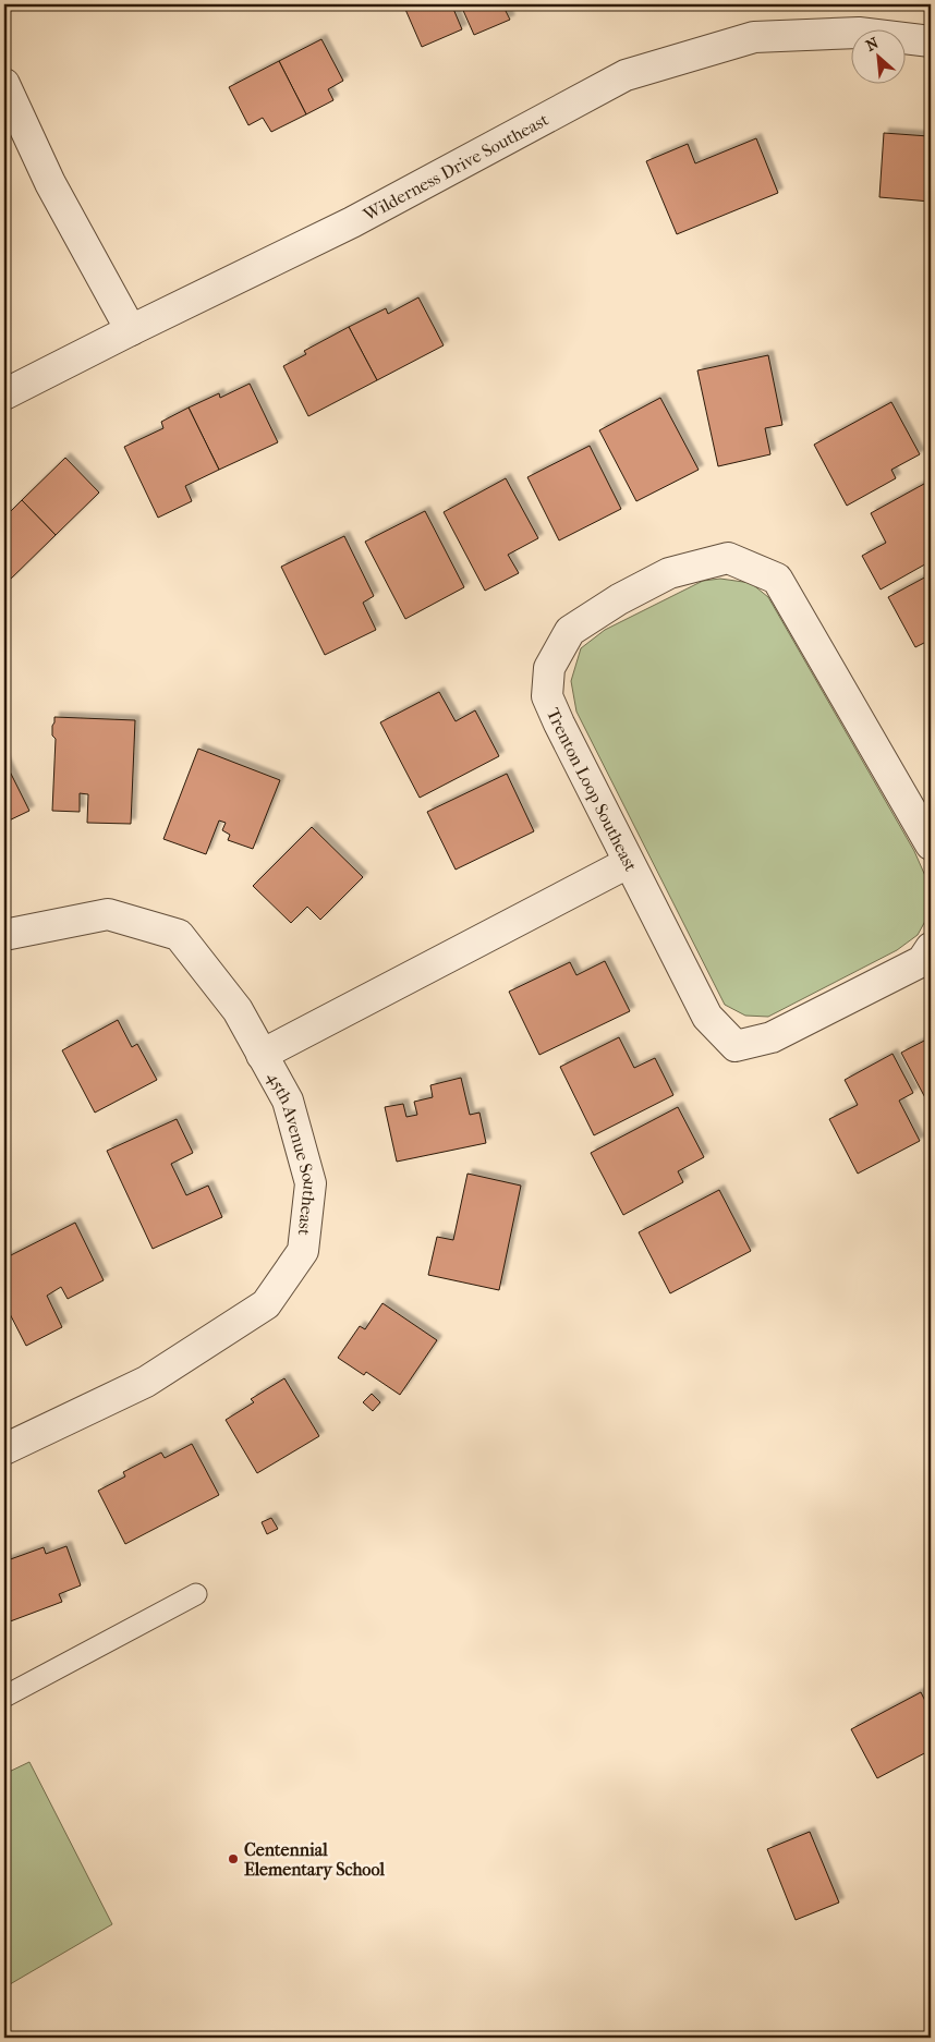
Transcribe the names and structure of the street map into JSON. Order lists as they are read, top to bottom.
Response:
{
  "streets": {
    "street": ["Wilderness Drive Southeast", "Trenton Loop Southeast", "45th Avenue Southeast"]
  },
  "places": ["Centennial Elementary School"],
  "north": "top left"
}
